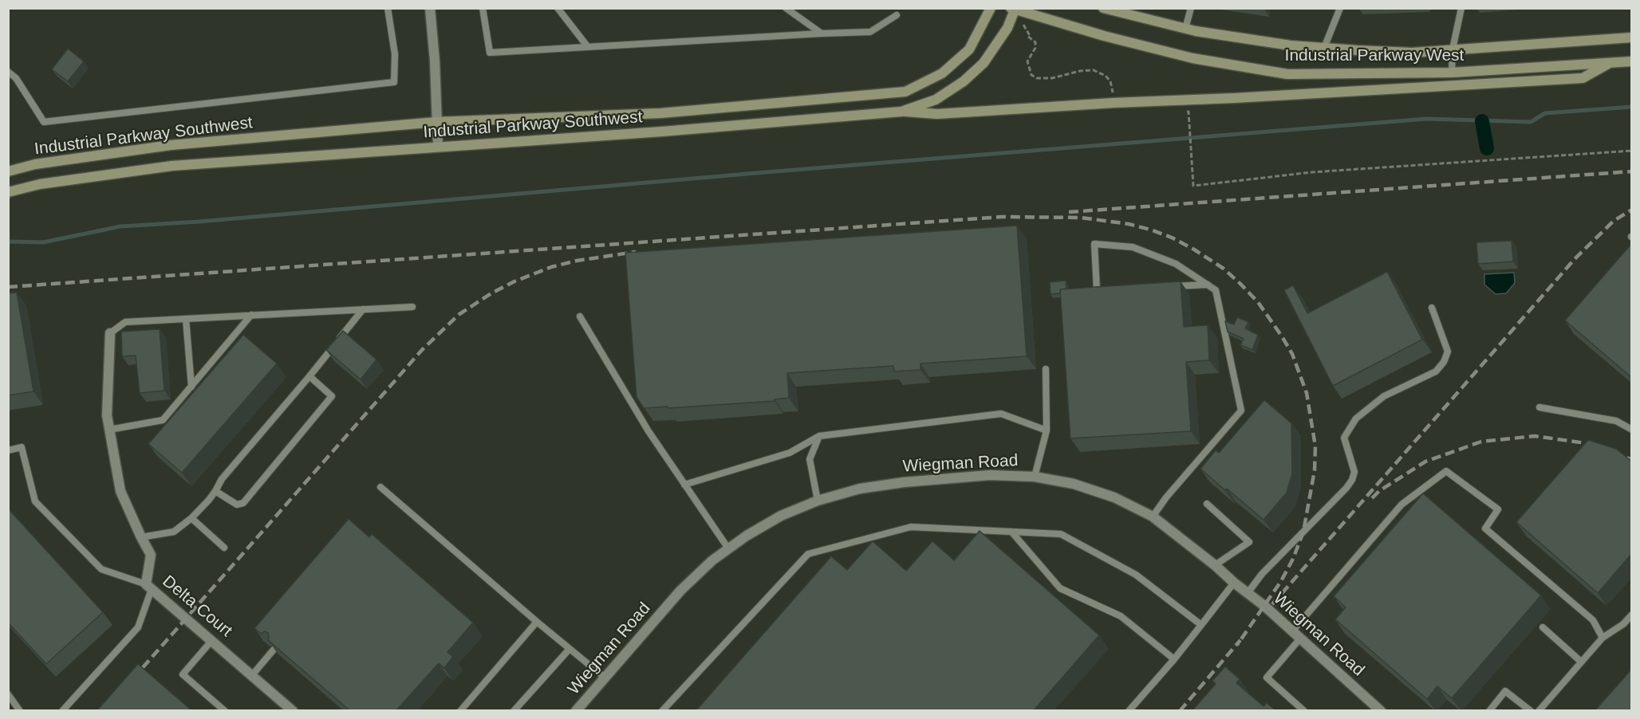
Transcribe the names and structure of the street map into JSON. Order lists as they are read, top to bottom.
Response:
{
  "streets": {
    "main road": ["Industrial Parkway West", "Industrial Parkway Southwest"],
    "street": ["Wiegman Road", "Delta Court"]
  },
  "crossings": [
    ["Industrial Parkway West", "Industrial Parkway Southwest"]
  ]
}
